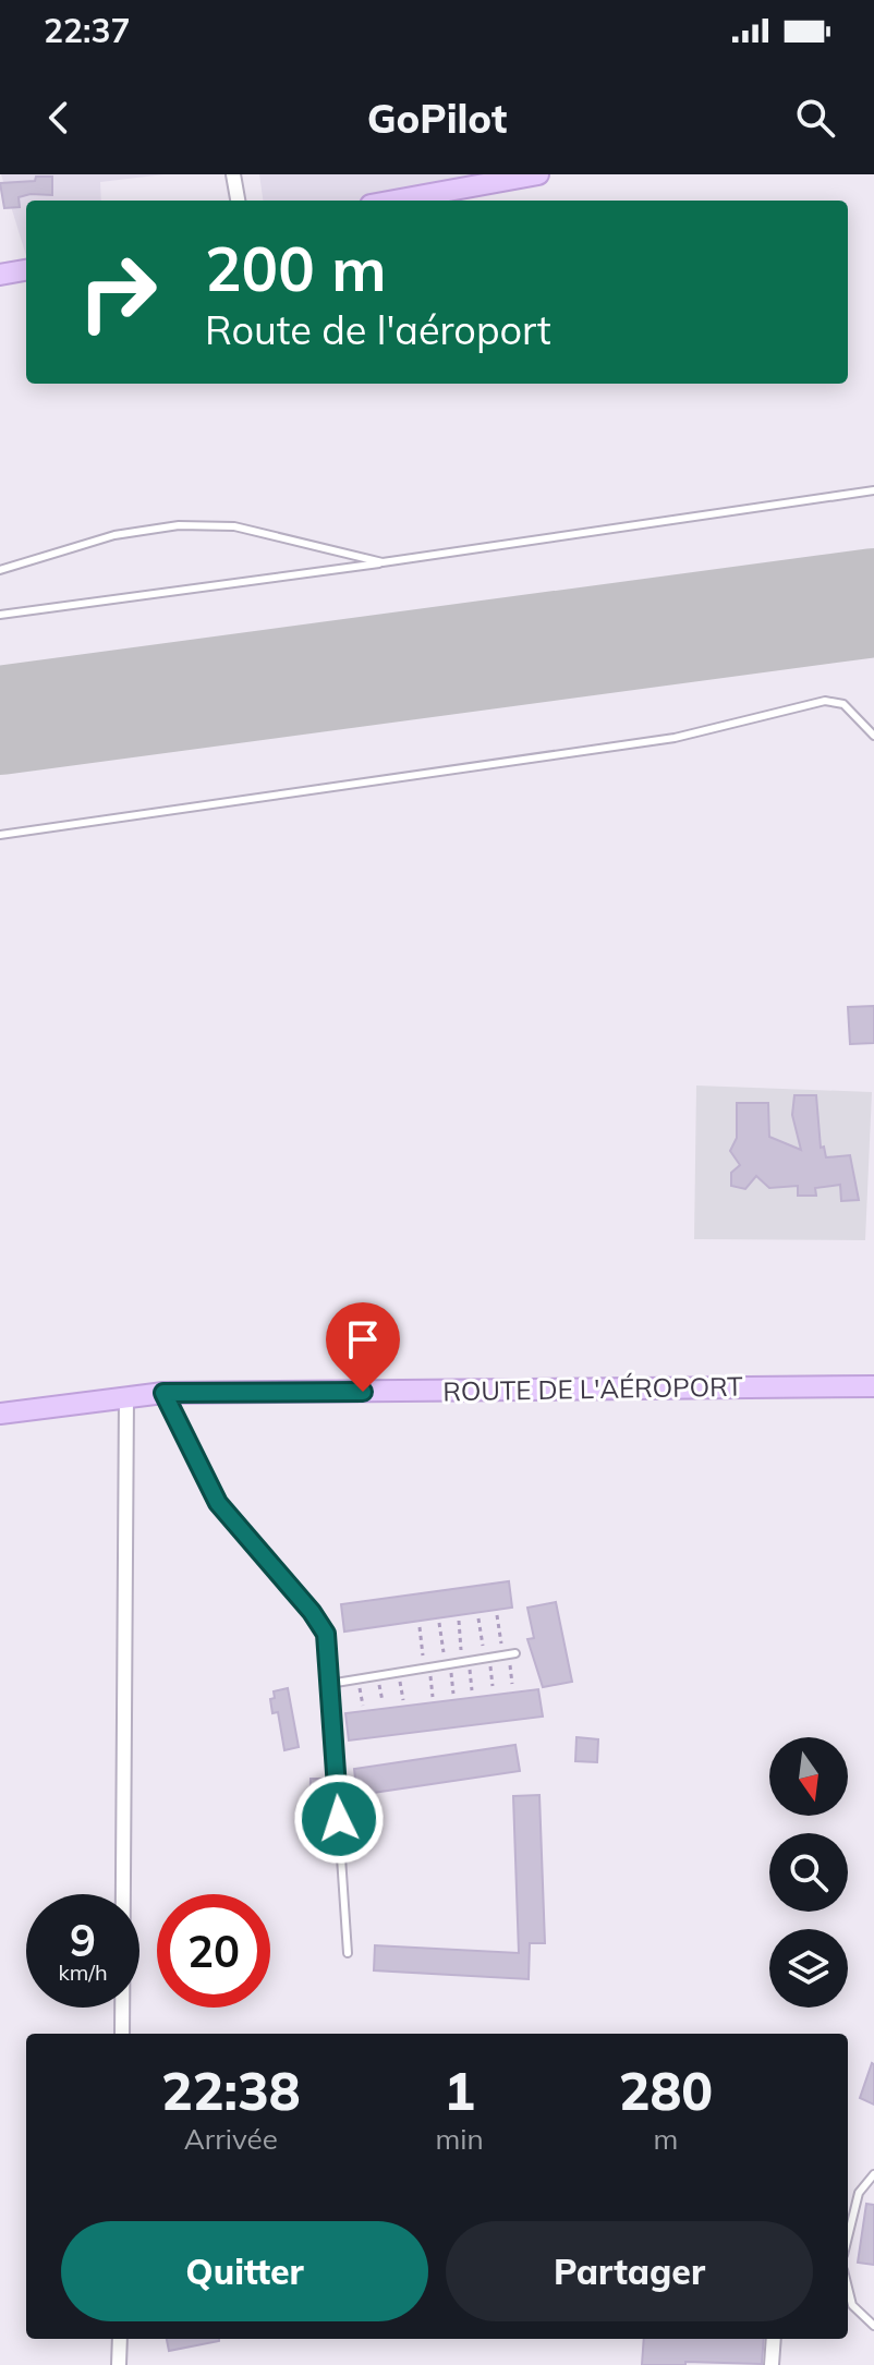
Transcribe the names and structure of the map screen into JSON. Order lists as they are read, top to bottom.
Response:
{
  "streets": {
    "street": ["ROUTE DE L'AÉROPORT"]
  },
  "north": "bottom",
  "page": {
    "status": "22:37",
    "header": "GoPilot",
    "turn": ["200 m", "Route de l'aéroport"],
    "speed": "9 km/h",
    "limit": "20",
    "eta": [
      "22:38",
      "Arrivée",
      "1",
      "min",
      "280",
      "m"
    ],
    "buttons": ["Quitter", "Partager"]
  }
}
